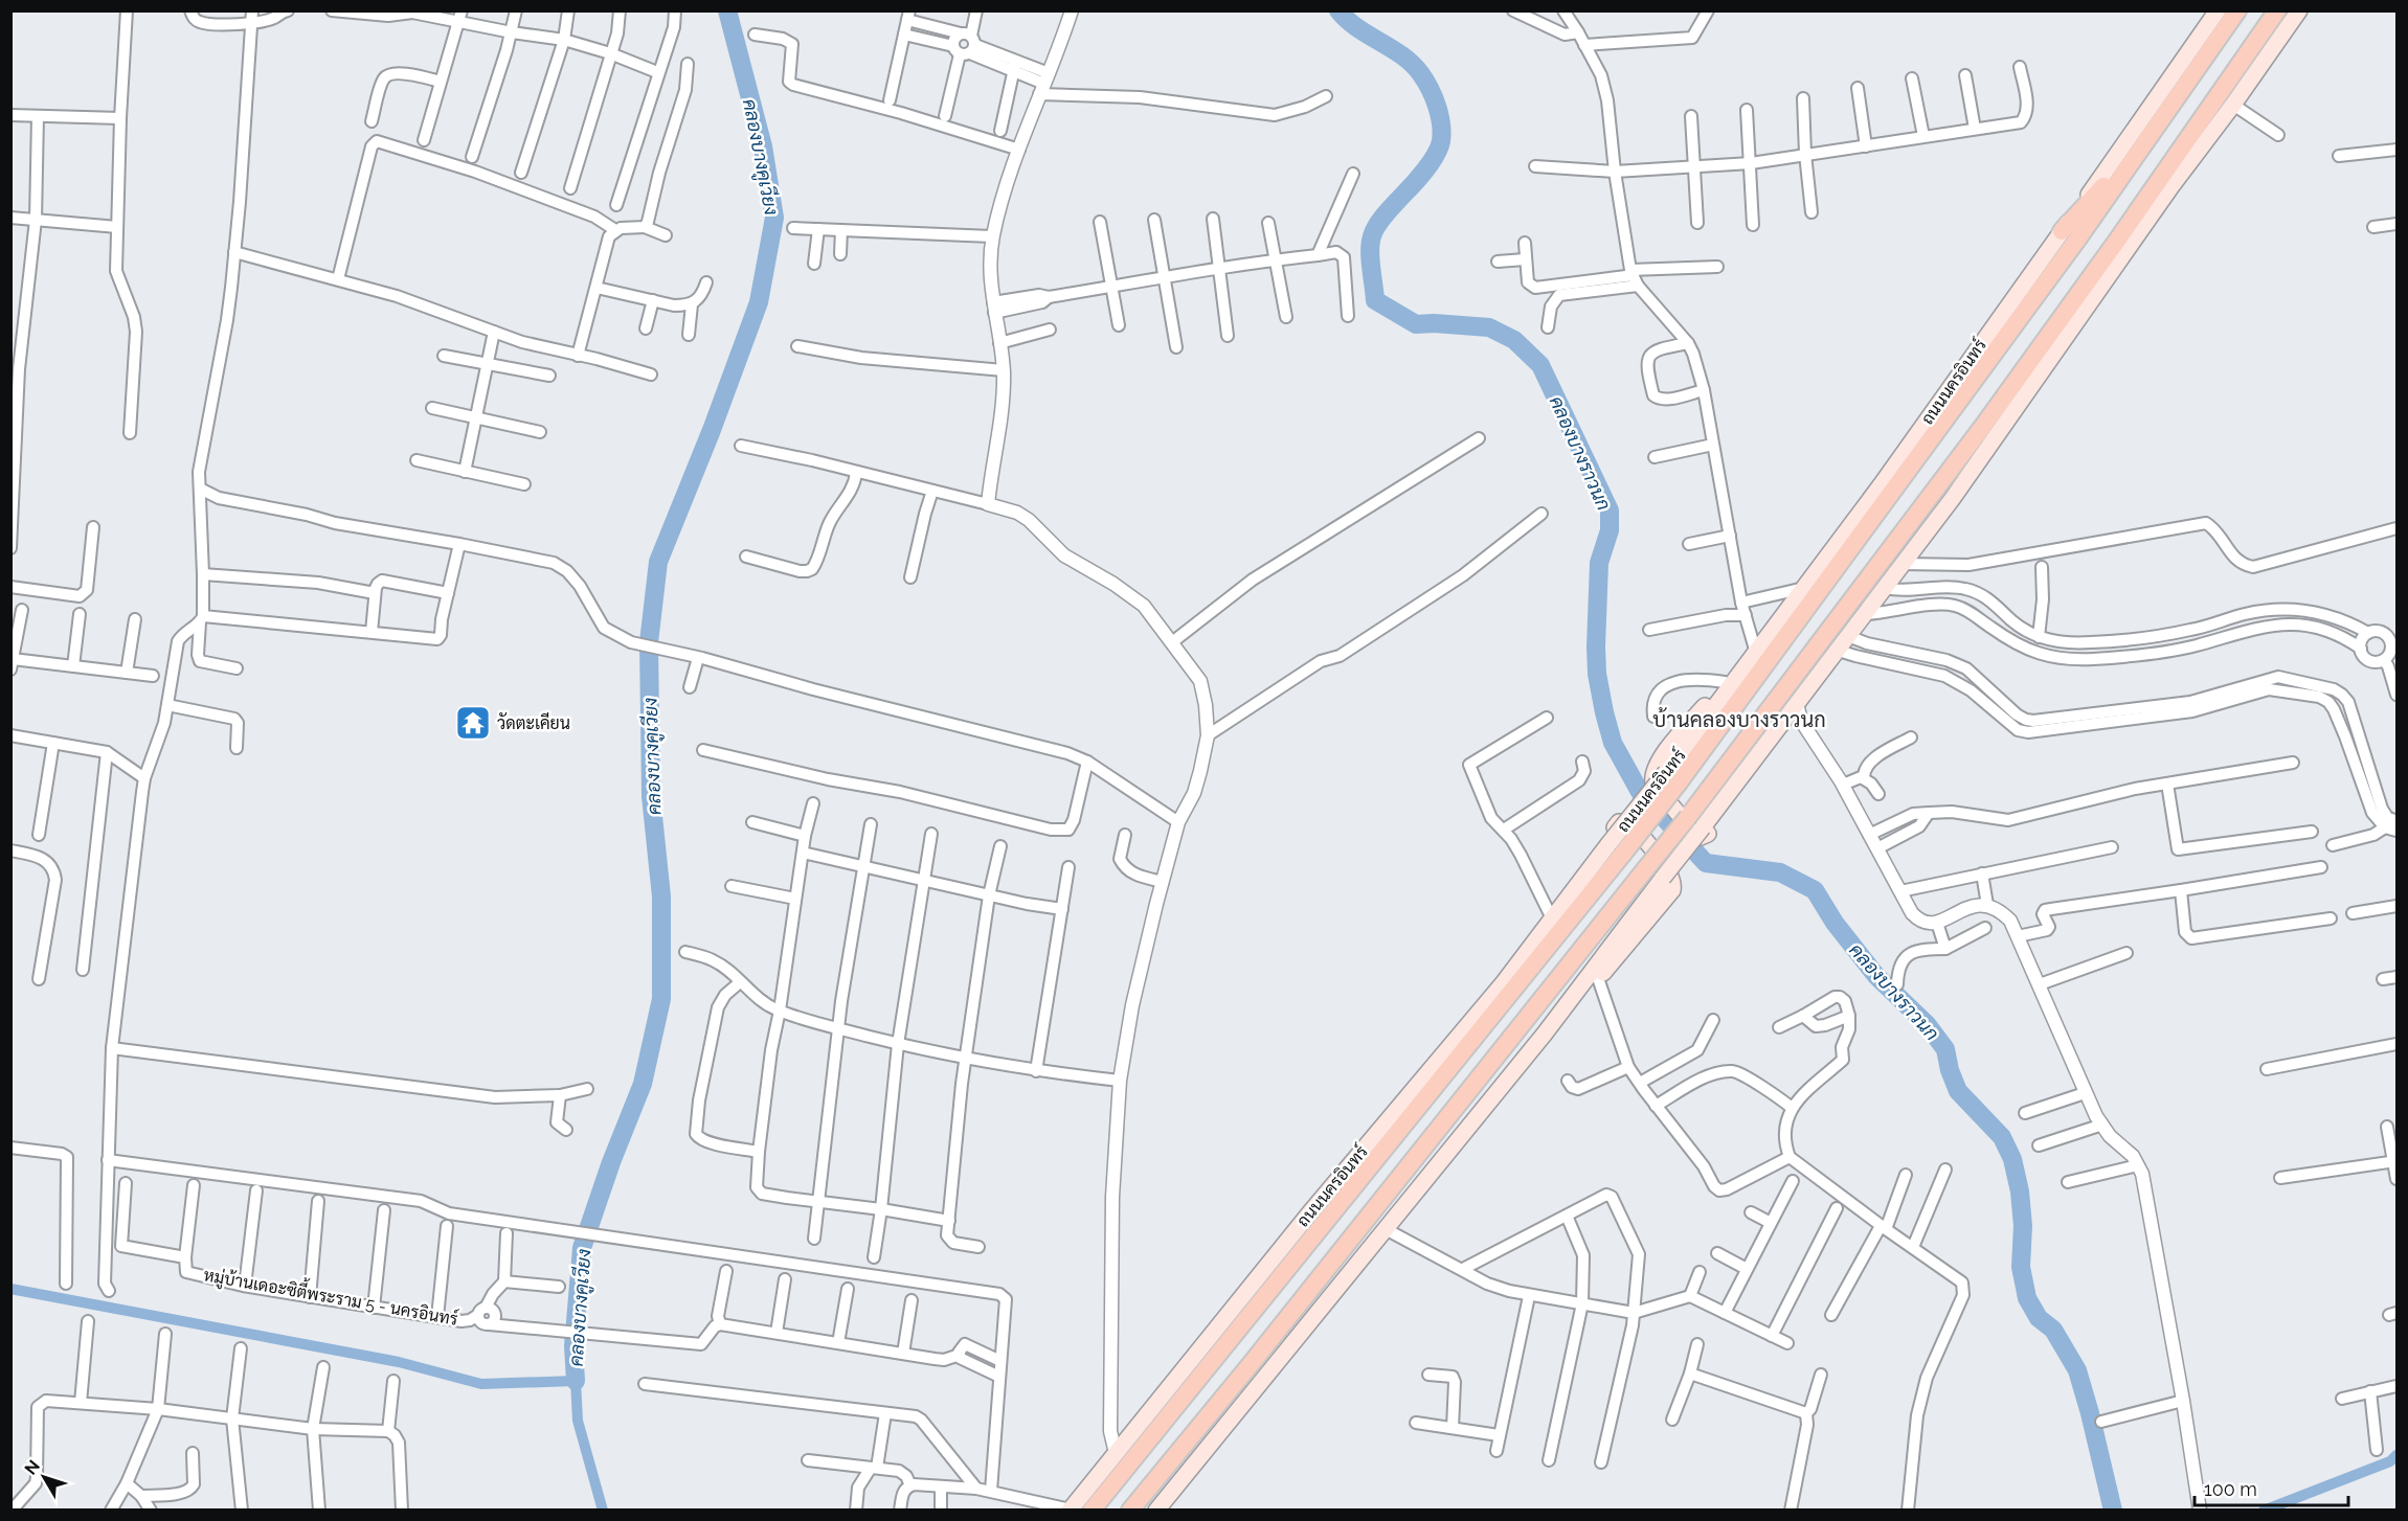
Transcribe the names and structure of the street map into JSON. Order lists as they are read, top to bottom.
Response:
{
  "streets": {
    "main road": ["ถนนนครอินทร์"],
    "street": ["หมู่บ้านเดอะซิตี้พระราม 5 - นครอินทร์"]
  },
  "districts": ["บ้านคลองบางราวนก"],
  "water": ["คลองบางคูเวียง", "คลองบางราวนก"],
  "places": {
    "temple": ["วัดตะเคียน"]
  },
  "scale_bar": "100 m",
  "north": "top left"
}
